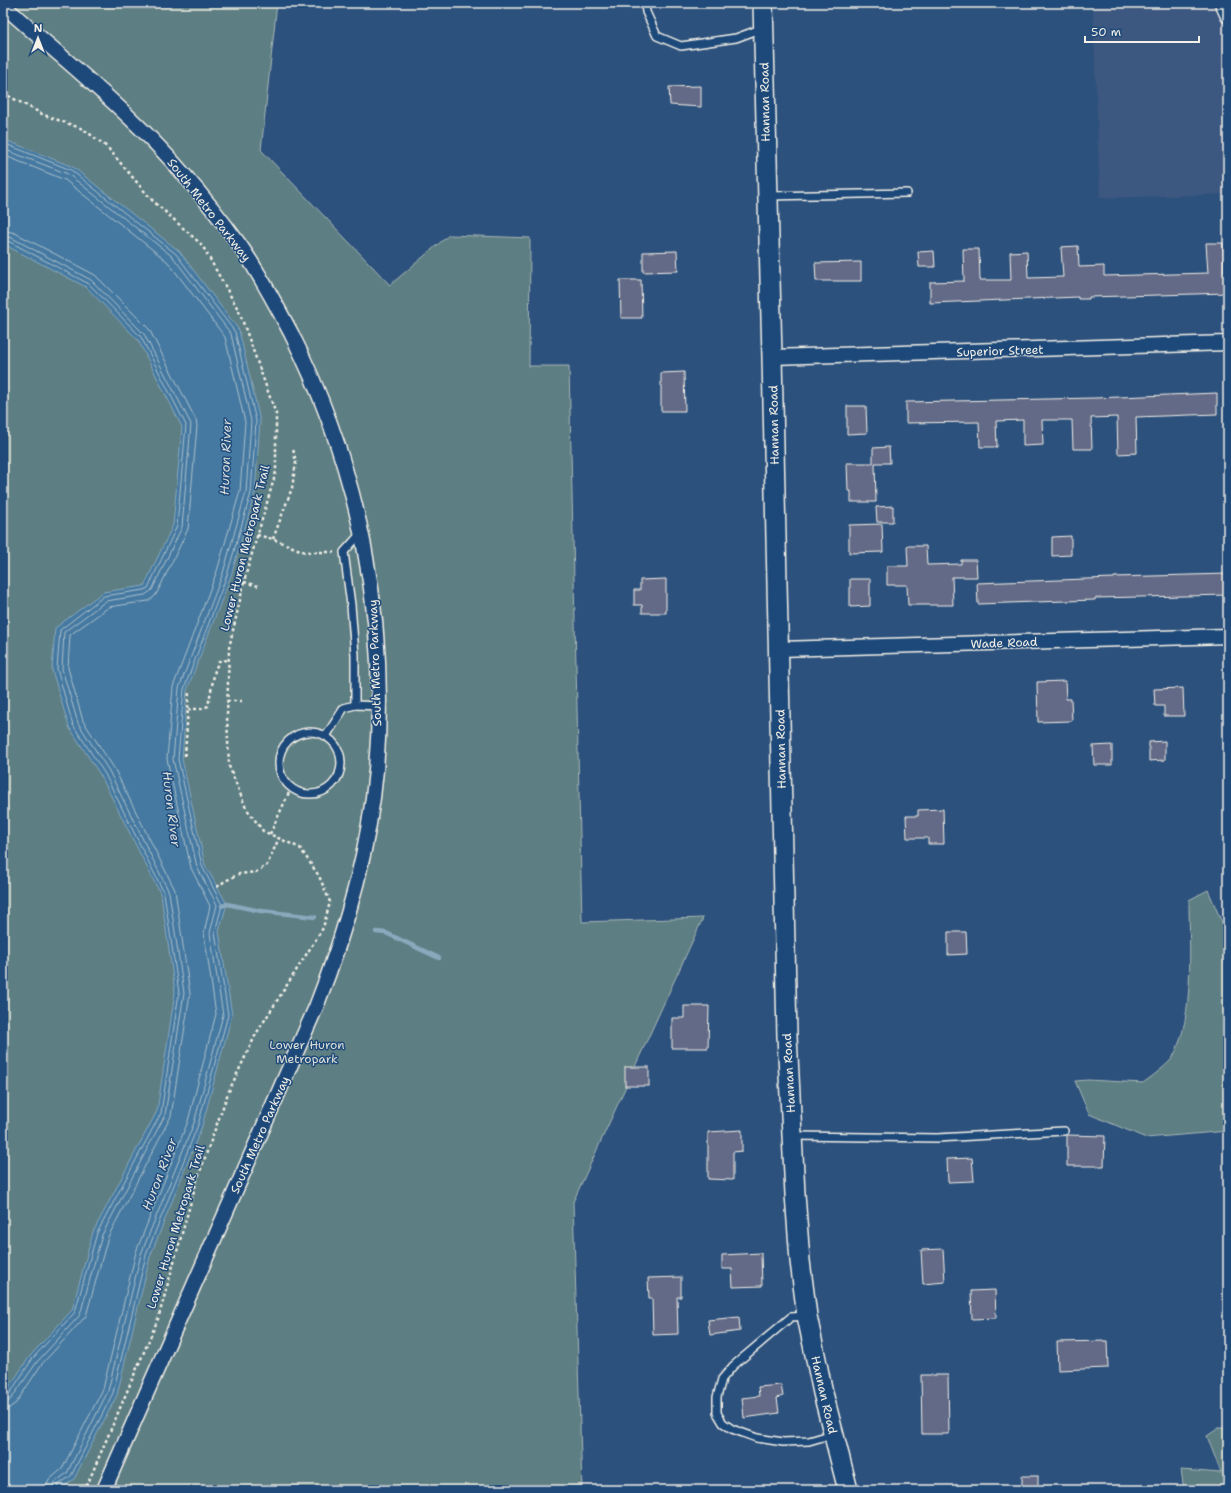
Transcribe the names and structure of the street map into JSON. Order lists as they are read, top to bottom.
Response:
{
  "streets": {
    "street": [
      "Hannan Road",
      "South Metro Parkway",
      "Superior Street",
      "Wade Road"
    ],
    "path": ["Lower Huron Metropark Trail"]
  },
  "crossings": [
    ["Hannan Road", "Superior Street"],
    ["Hannan Road", "Wade Road"]
  ],
  "water": ["Huron River"],
  "parks": ["Lower Huron Metropark"],
  "scale_bar": "50 m",
  "north": "top"
}
